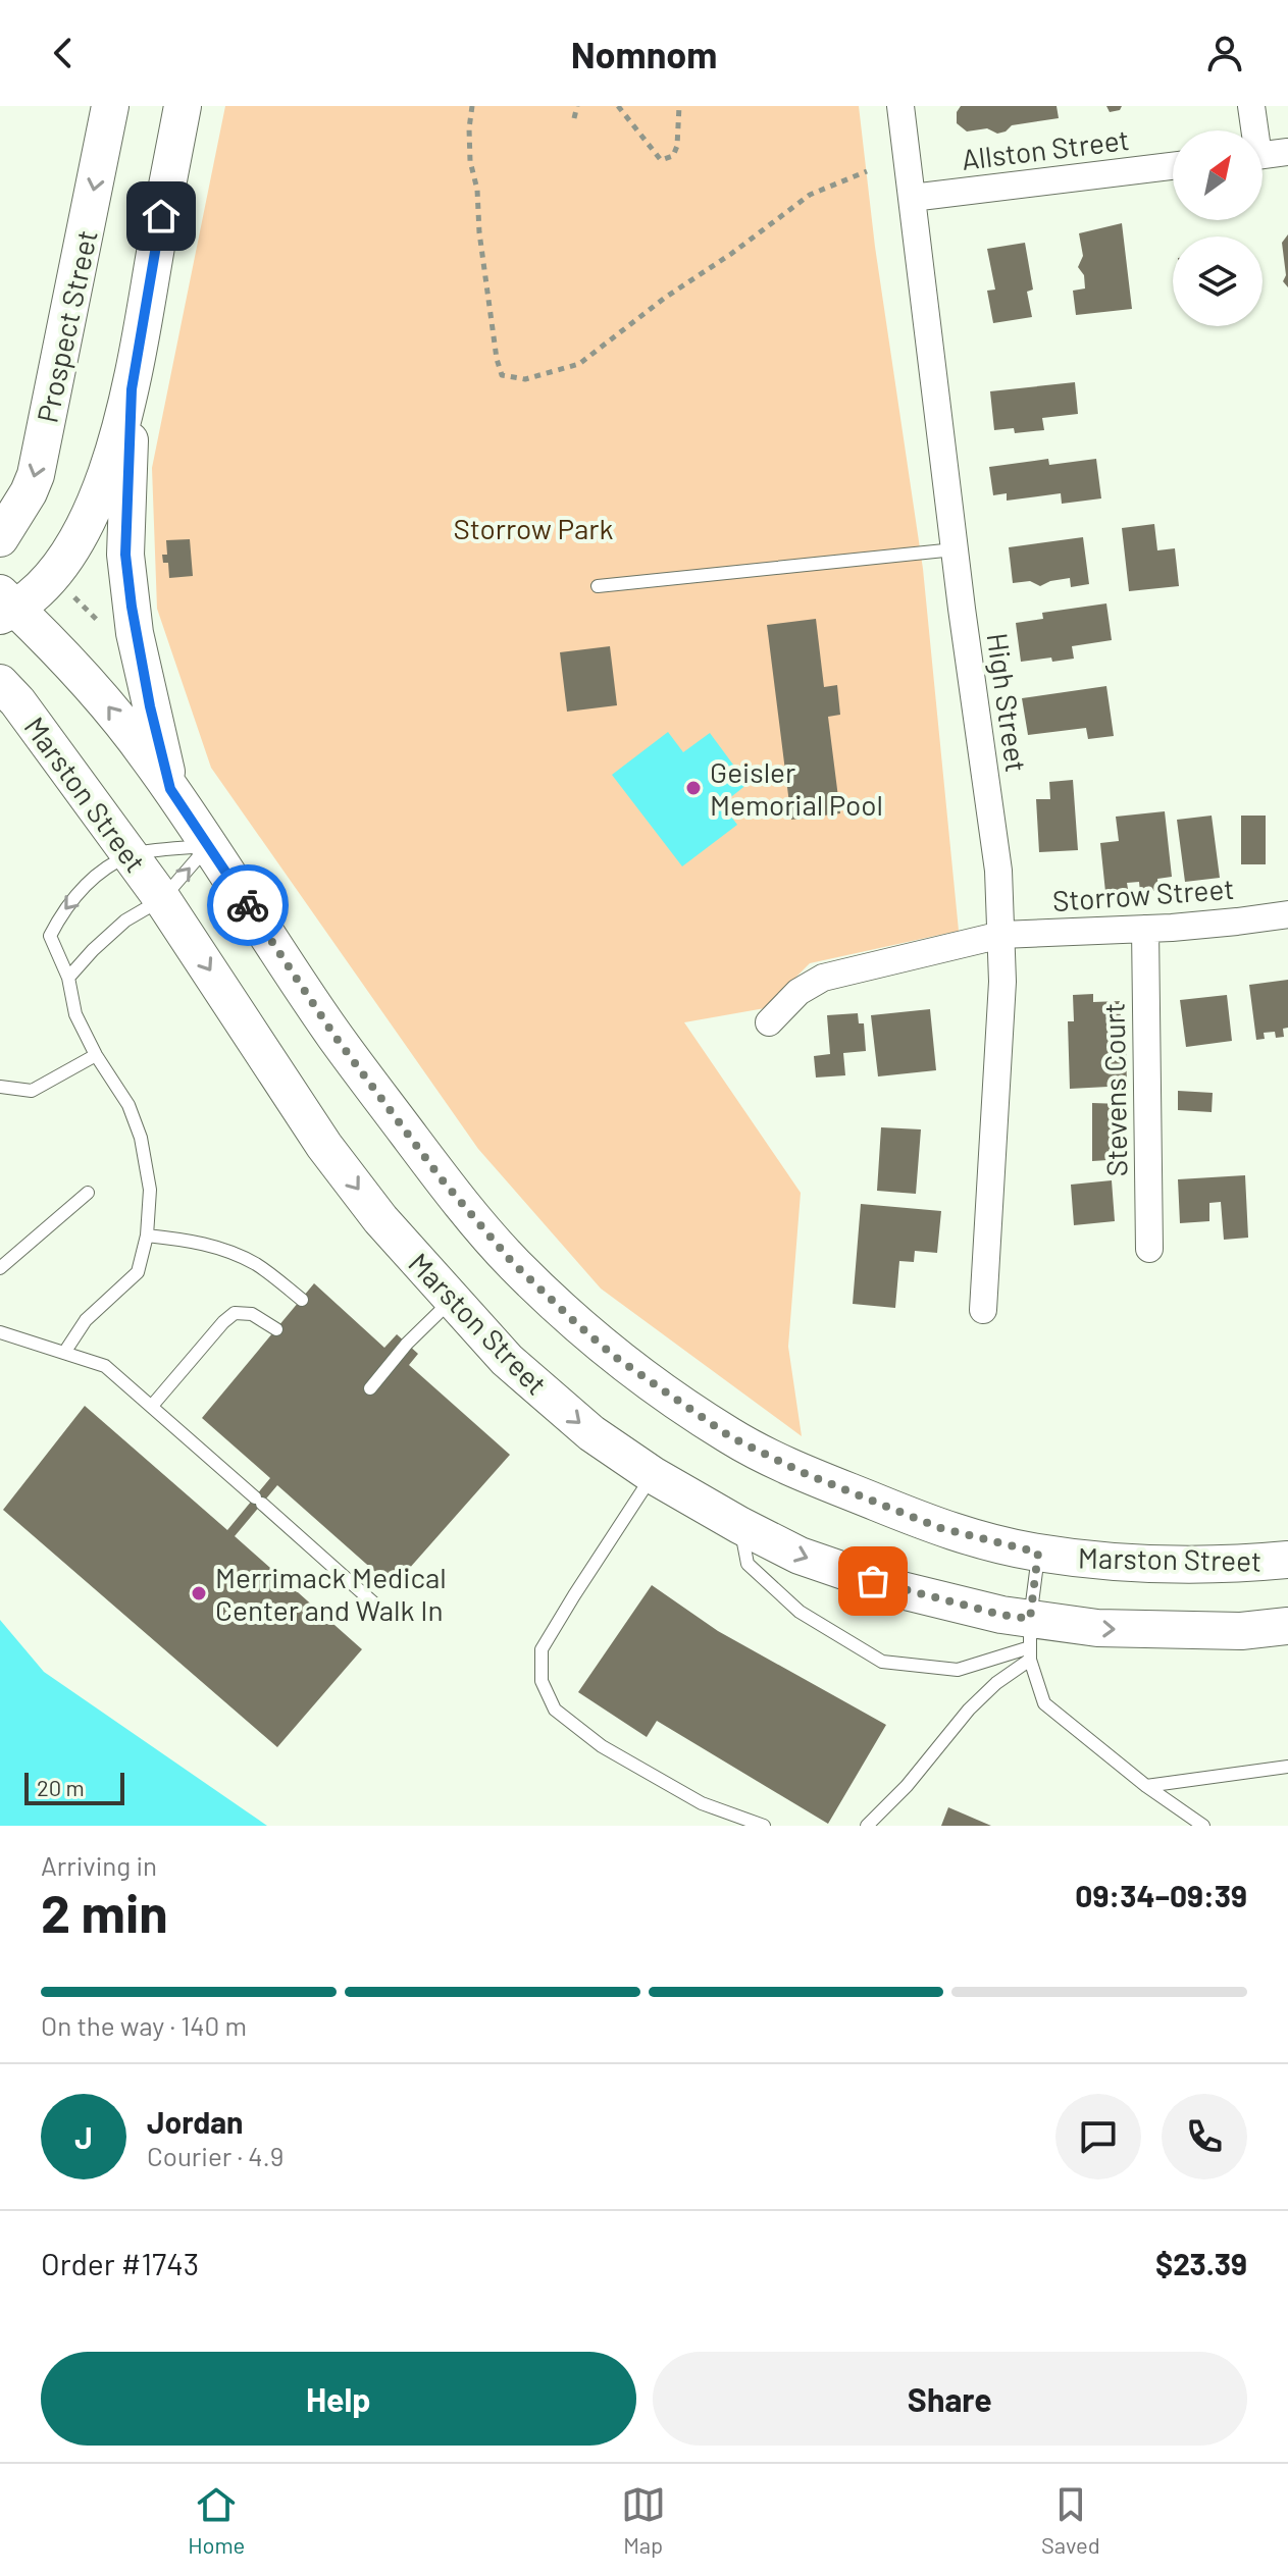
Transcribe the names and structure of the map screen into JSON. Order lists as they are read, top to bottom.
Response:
{
  "streets": {
    "main road": ["Prospect Street", "Marston Street"],
    "street": [
      "Allston Street",
      "High Street",
      "Storrow Street",
      "Stevens Court"
    ]
  },
  "crossings": [
    ["Allston Street", "High Street"],
    ["High Street", "Storrow Street"],
    ["Storrow Street", "Stevens Court"]
  ],
  "parks": ["Storrow Park"],
  "places": ["Geisler Memorial Pool", "Merrimack Medical Center and Walk In"],
  "scale_bar": "20 m",
  "north": "top right",
  "page": {
    "header": "Nomnom",
    "scale": "20 m",
    "heading": ["2 min", "Arriving in", "09:34–09:39"],
    "panel": [
      "Jordan",
      "Courier · 4.9",
      "Order #1743",
      "$23.39"
    ],
    "bar": "On the way · 140 m",
    "round": "J",
    "buttons": ["Help", "Share"],
    "tabs": ["Home", "Map", "Saved"]
  }
}
